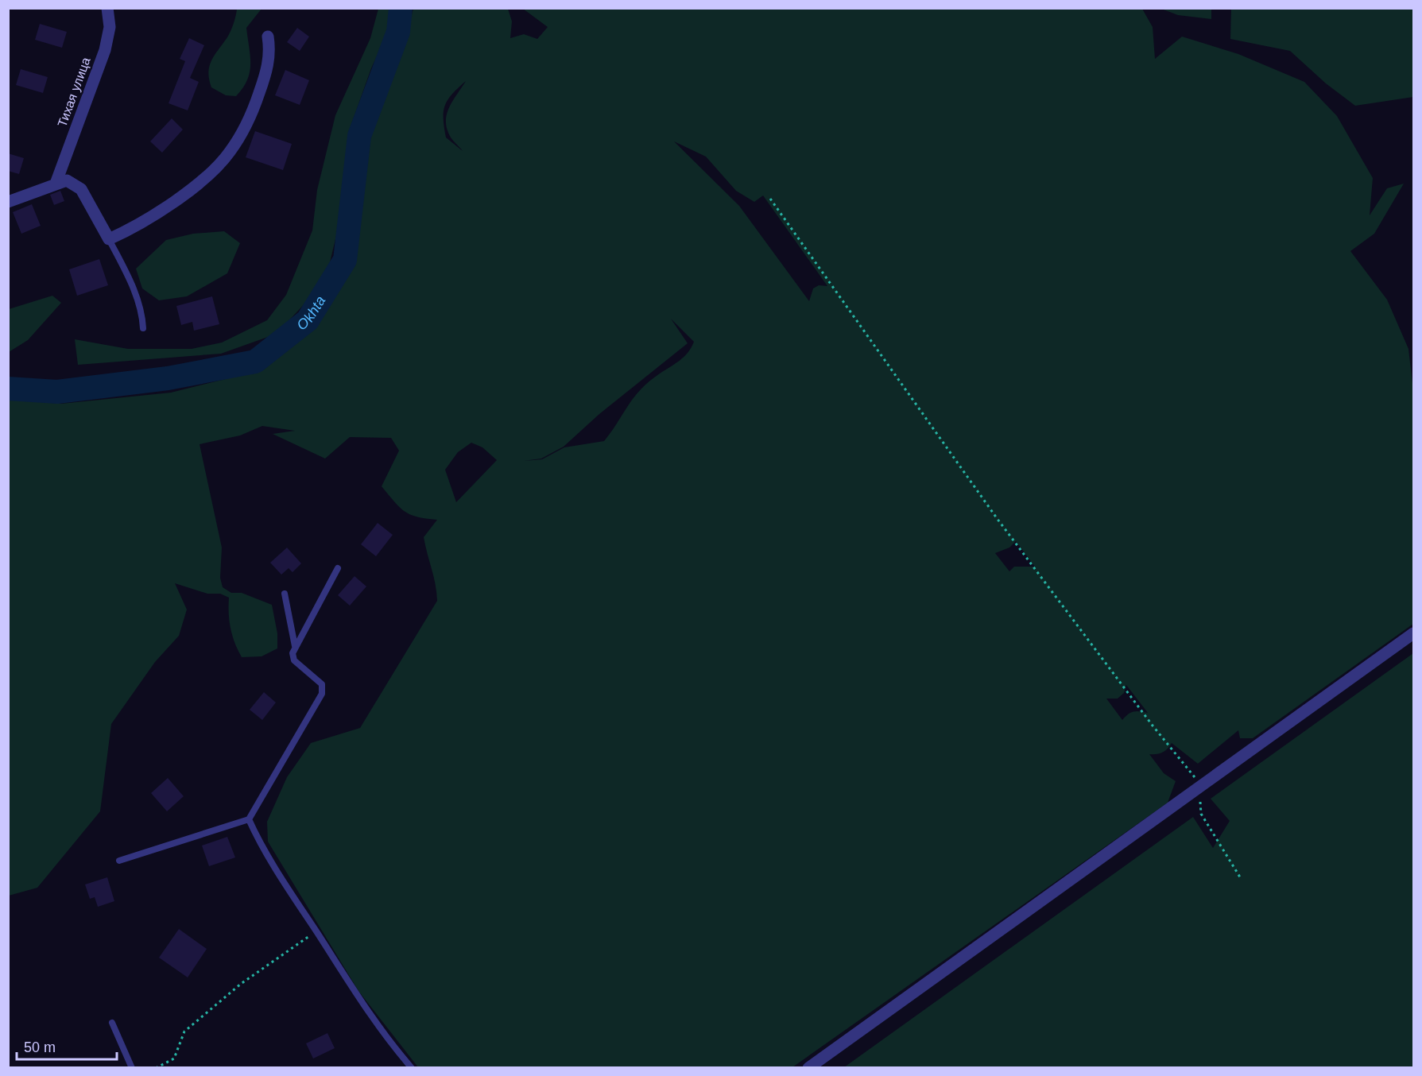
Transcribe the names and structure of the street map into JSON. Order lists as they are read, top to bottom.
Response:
{
  "streets": {
    "street": ["Тихая улица"]
  },
  "water": ["Okhta"],
  "scale_bar": "50 m"
}
